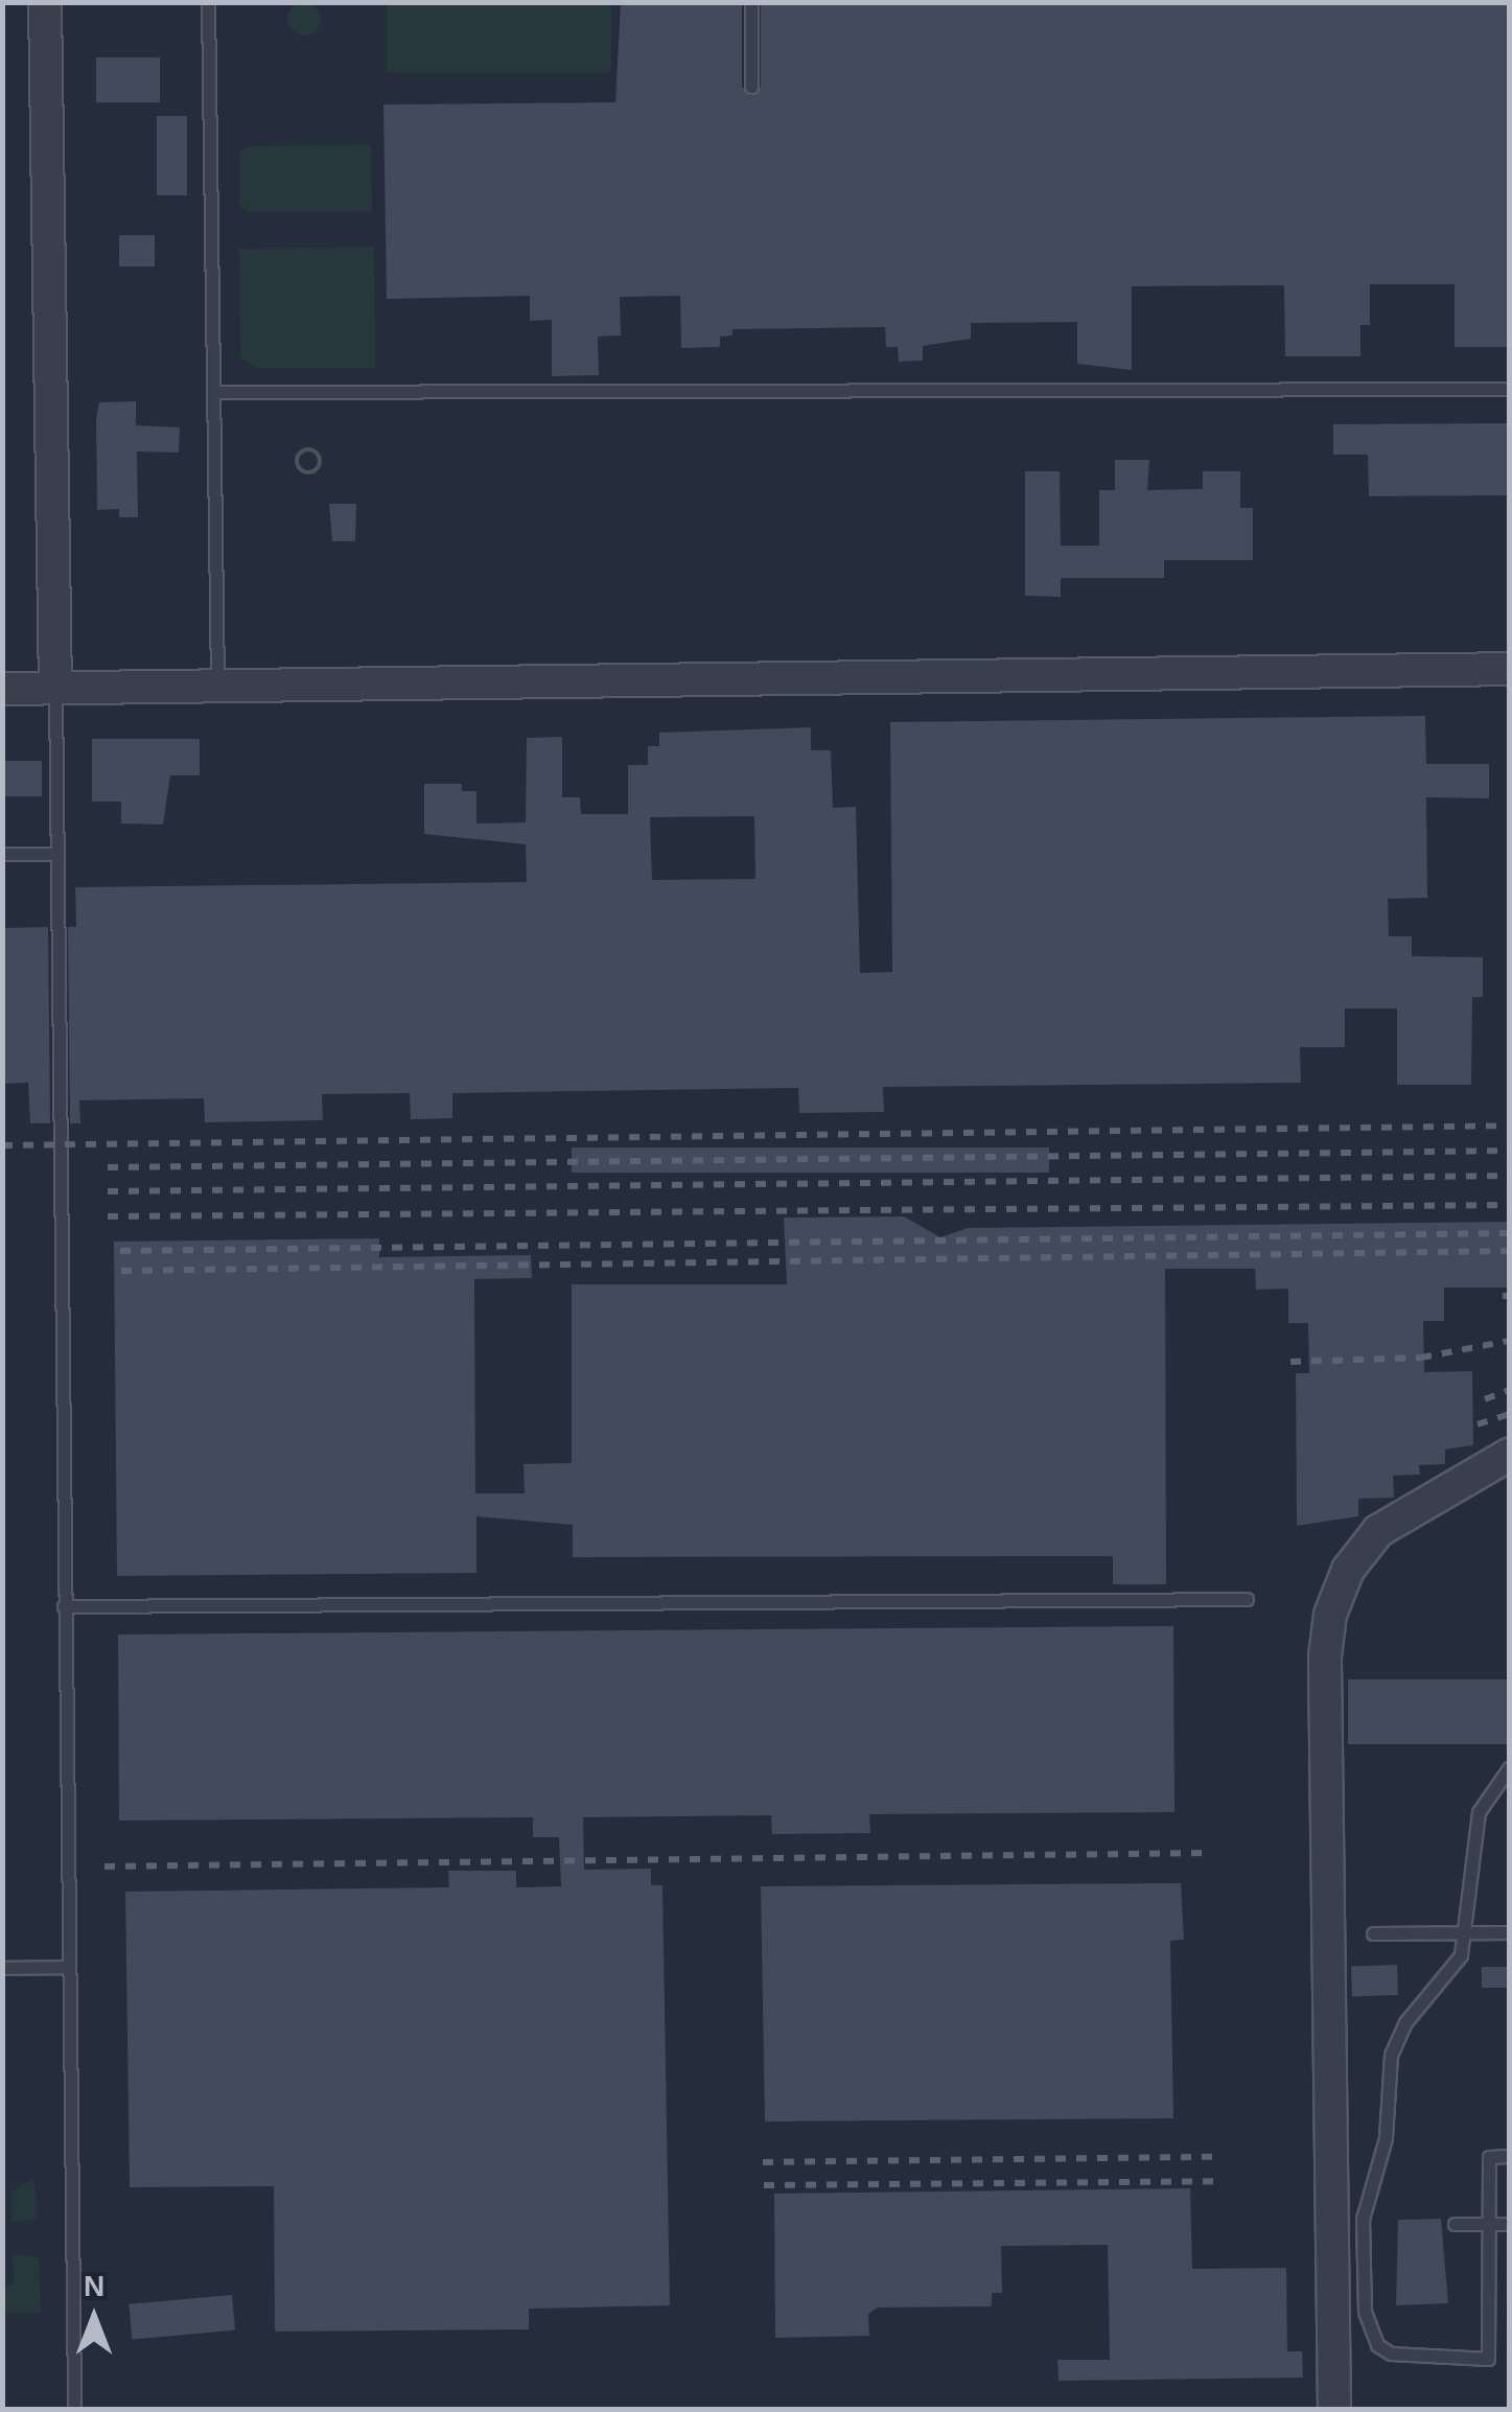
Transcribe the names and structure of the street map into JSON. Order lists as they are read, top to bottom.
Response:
{
  "north": "top"
}
